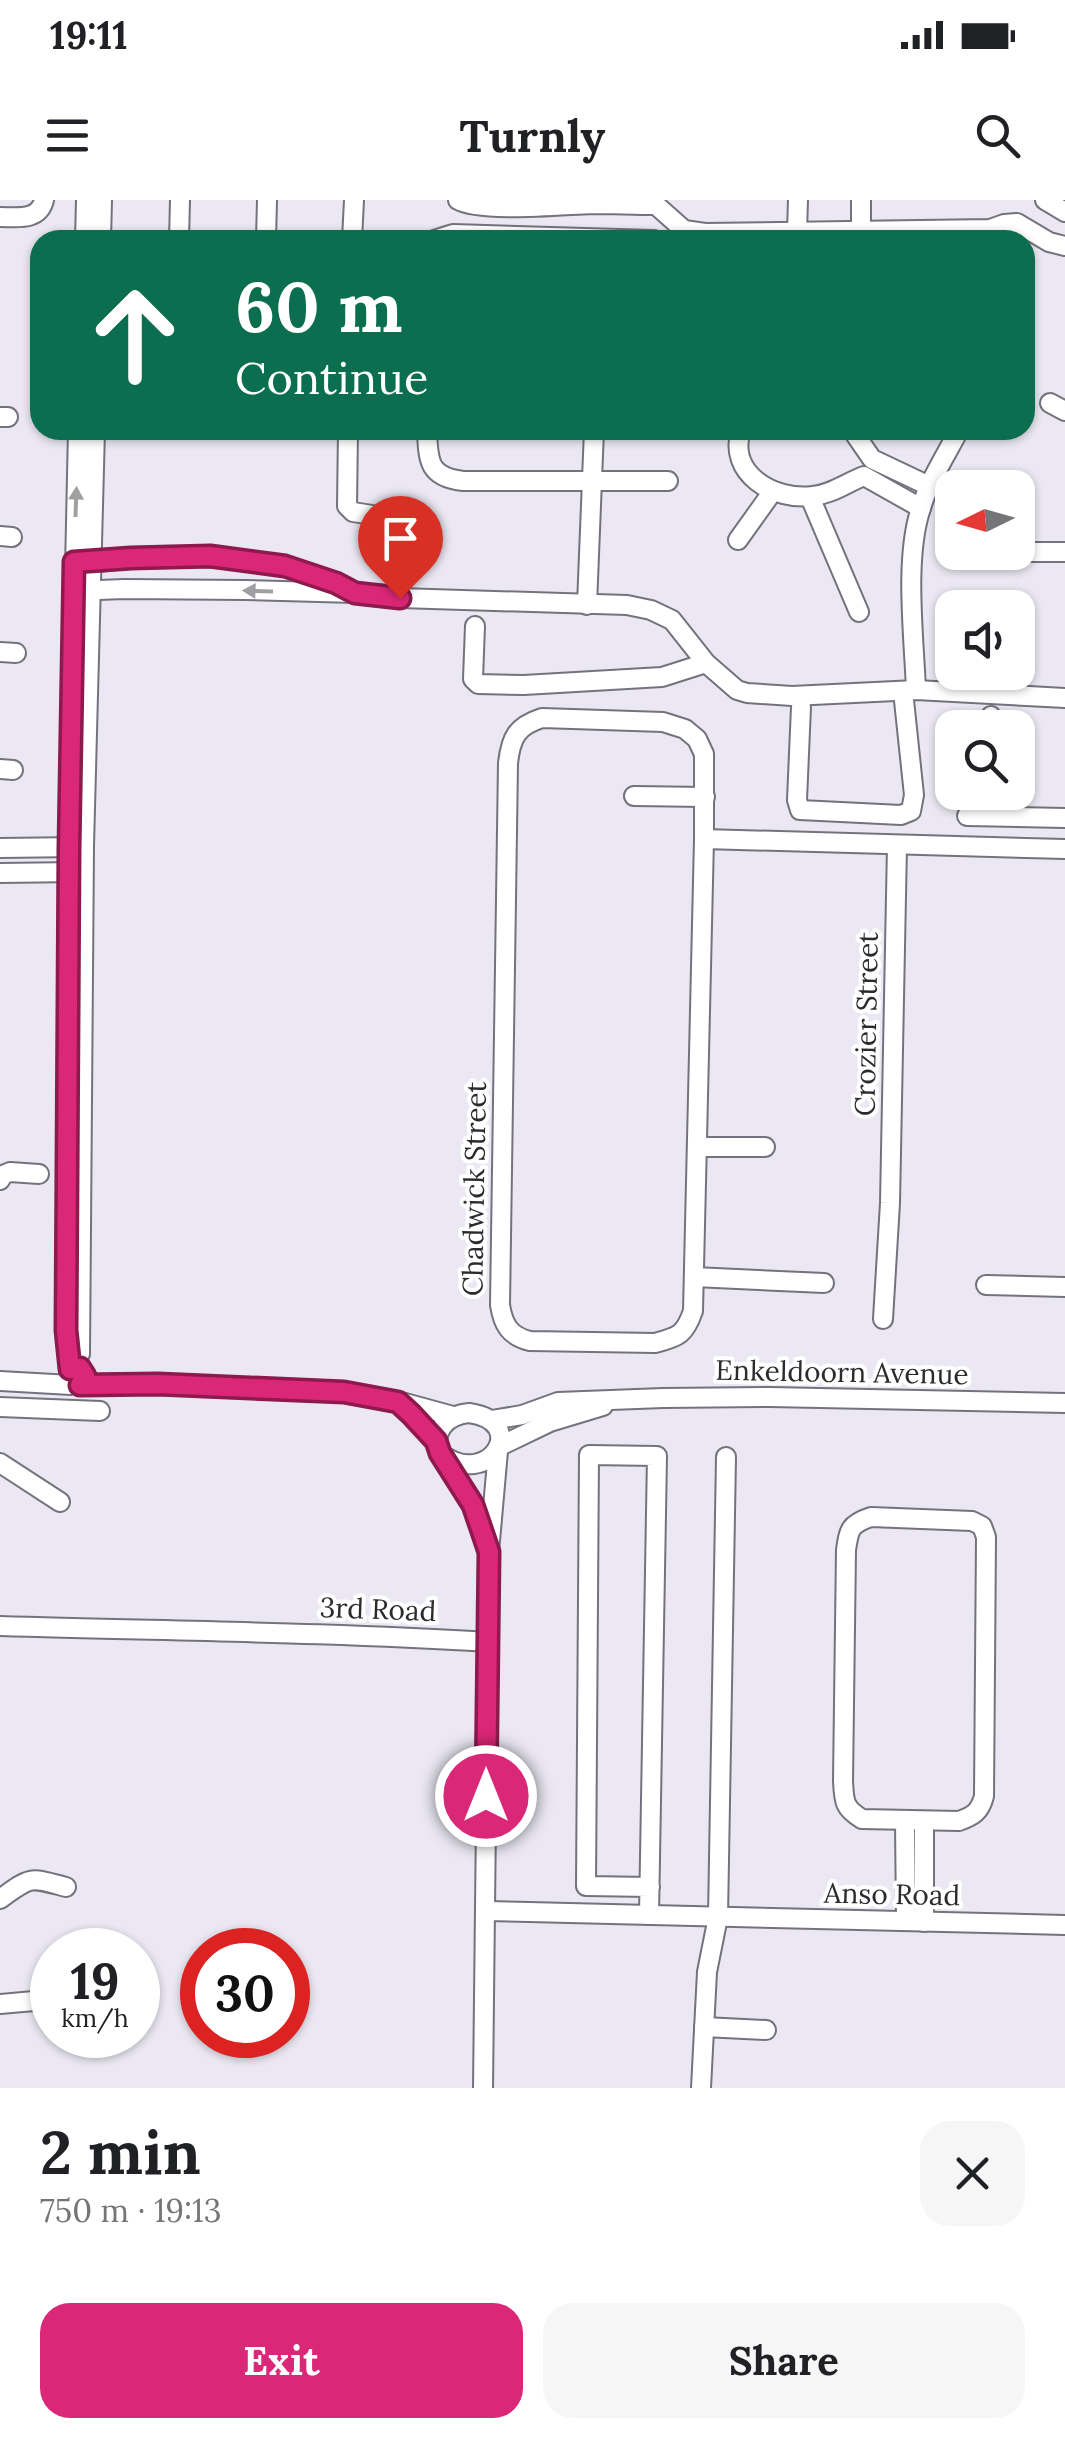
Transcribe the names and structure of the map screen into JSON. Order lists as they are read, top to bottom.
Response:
{
  "streets": {
    "street": [
      "Crozier Street",
      "Chadwick Street",
      "Enkeldoorn Avenue",
      "3rd Road",
      "Anso Road"
    ]
  },
  "north": "left",
  "page": {
    "status": "19:11",
    "header": "Turnly",
    "turn": ["60 m", "Continue"],
    "speed": "19 km/h",
    "limit": "30",
    "heading": ["2 min", "750 m · 19:13"],
    "buttons": ["Exit", "Share"]
  }
}
